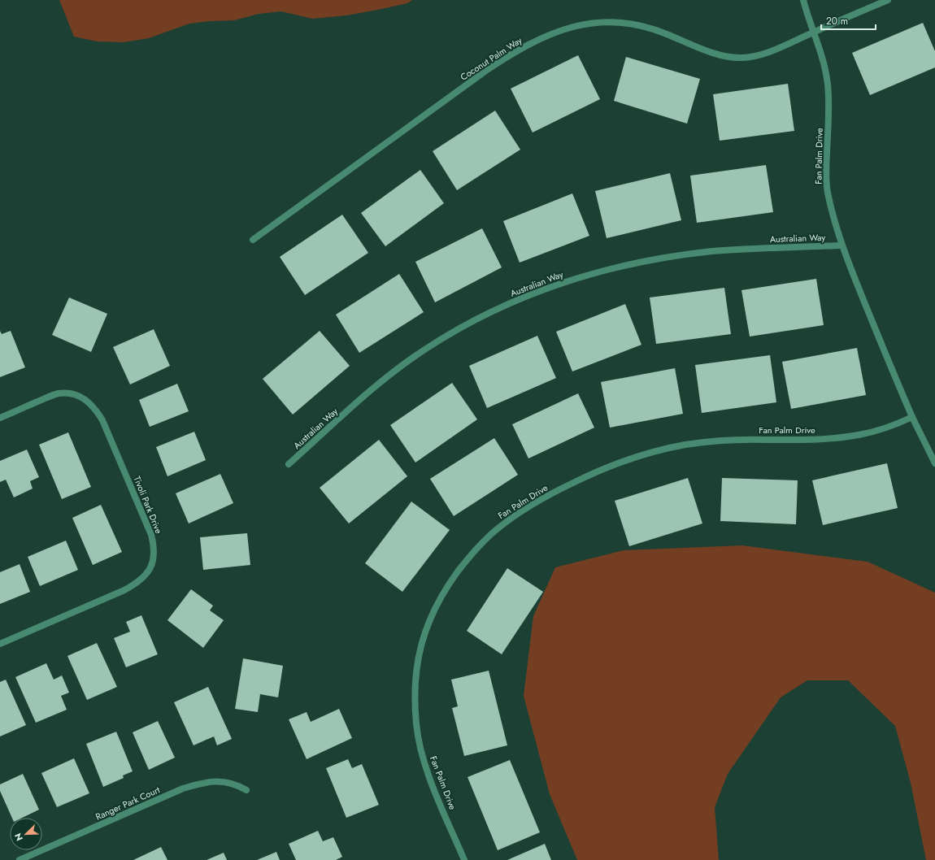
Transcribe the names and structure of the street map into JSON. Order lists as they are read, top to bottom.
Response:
{
  "streets": {
    "street": [
      "Coconut Palm Way",
      "Fan Palm Drive",
      "Australian Way",
      "Tivoli Park Drive",
      "Ranger Park Court"
    ]
  },
  "crossings": [
    ["Coconut Palm Way", "Fan Palm Drive"],
    ["Fan Palm Drive", "Australian Way"]
  ],
  "scale_bar": "20 m",
  "north": "bottom left"
}
